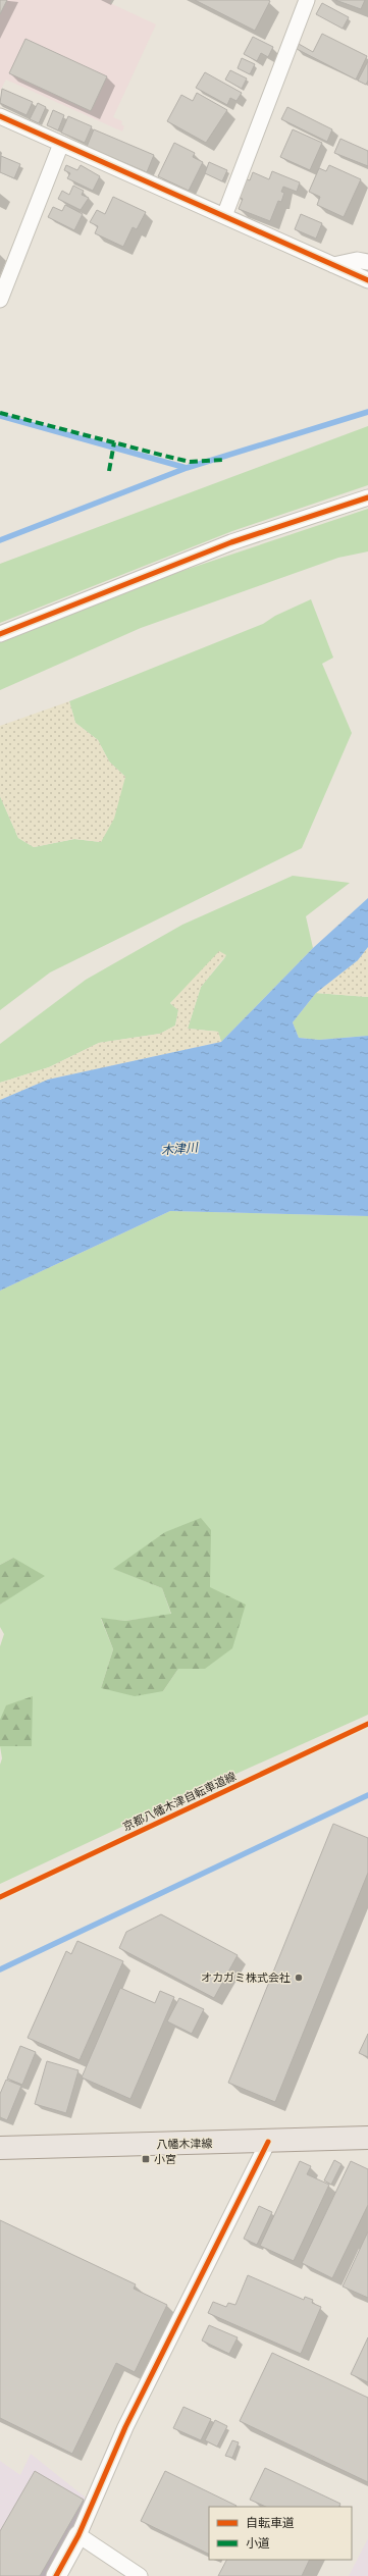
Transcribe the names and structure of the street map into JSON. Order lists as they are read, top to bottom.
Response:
{
  "streets": {
    "main road": ["八幡木津線"],
    "cycle path": ["京都八幡木津自転車道線"]
  },
  "water": ["木津川"],
  "places": {
    "other": ["オカガミ株式会社"],
    "transit": ["小宮"]
  },
  "legend": ["自転車道", "小道"]
}
